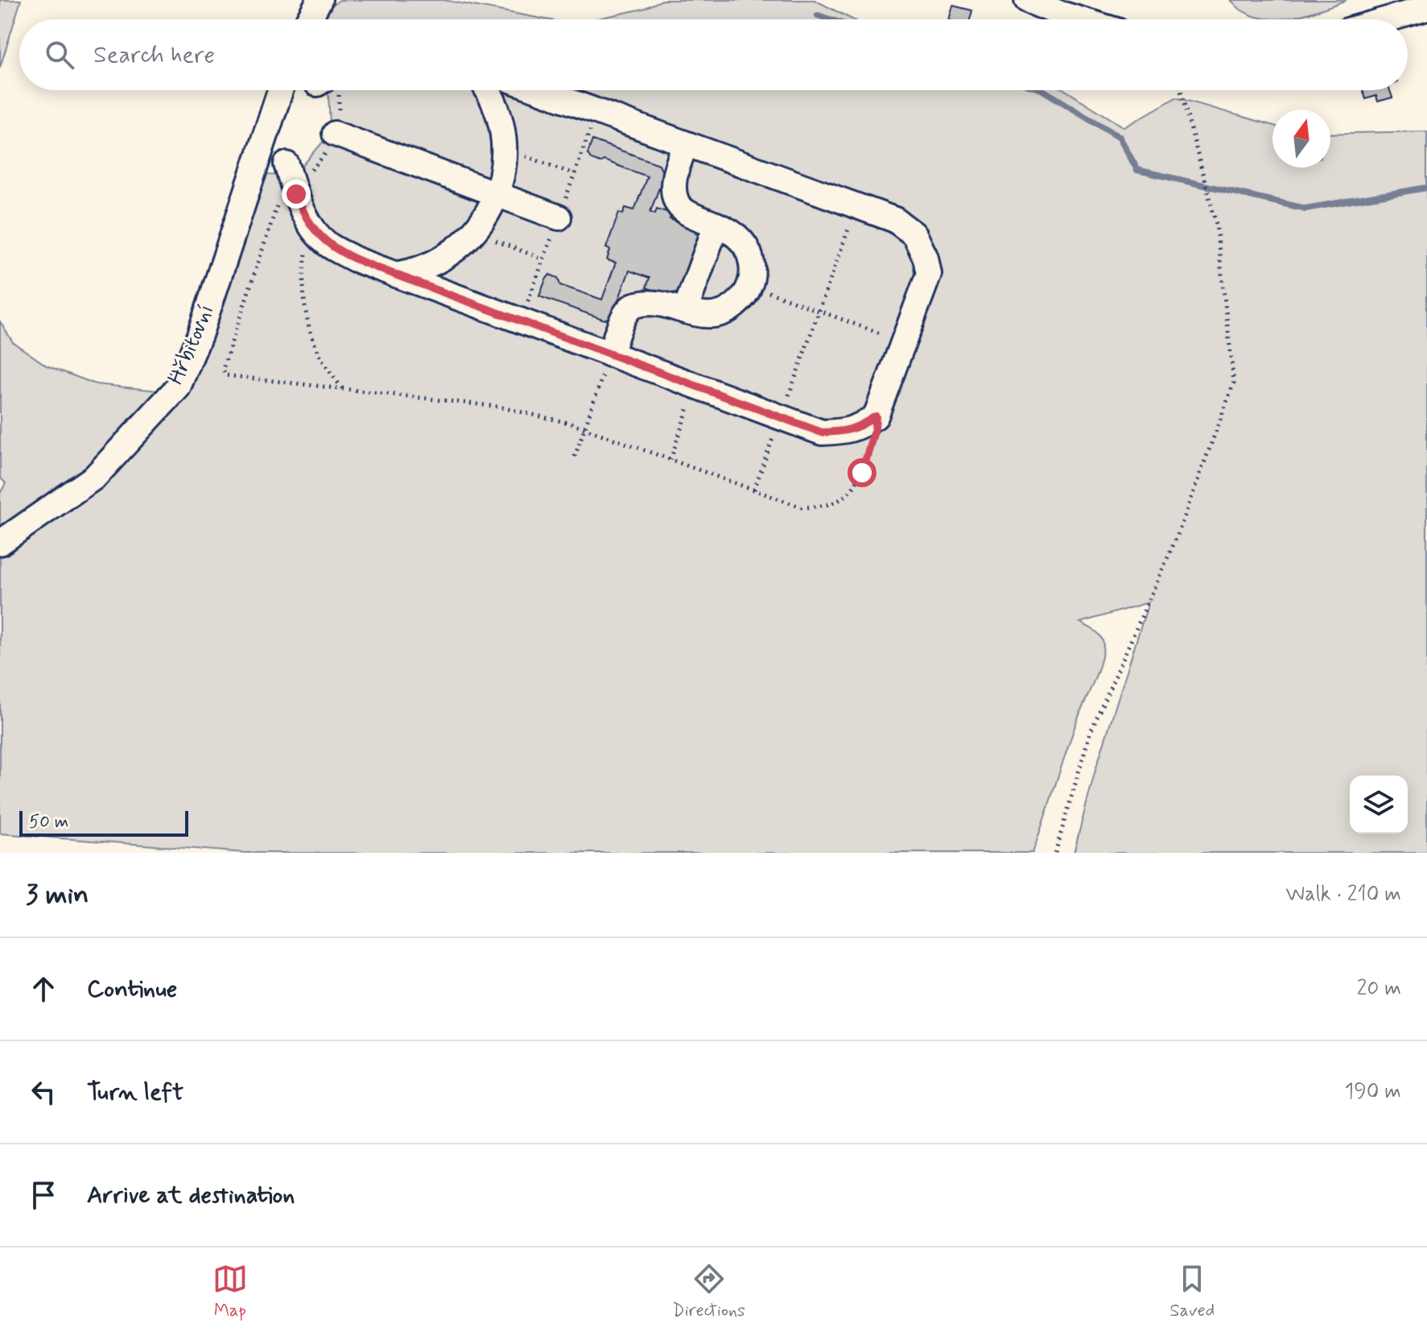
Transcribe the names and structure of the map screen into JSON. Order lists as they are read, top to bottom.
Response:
{
  "streets": {
    "street": ["Hřbitovní"]
  },
  "scale_bar": "50 m",
  "north": "top",
  "page": {
    "search": "Search here",
    "scale": "50 m",
    "heading": ["3 min", "Walk · 210 m"],
    "list": [
      ["Continue", "20 m"],
      ["Turn left", "190 m"],
      "Arrive at destination"
    ],
    "nav": ["Map", "Directions", "Saved"]
  }
}
